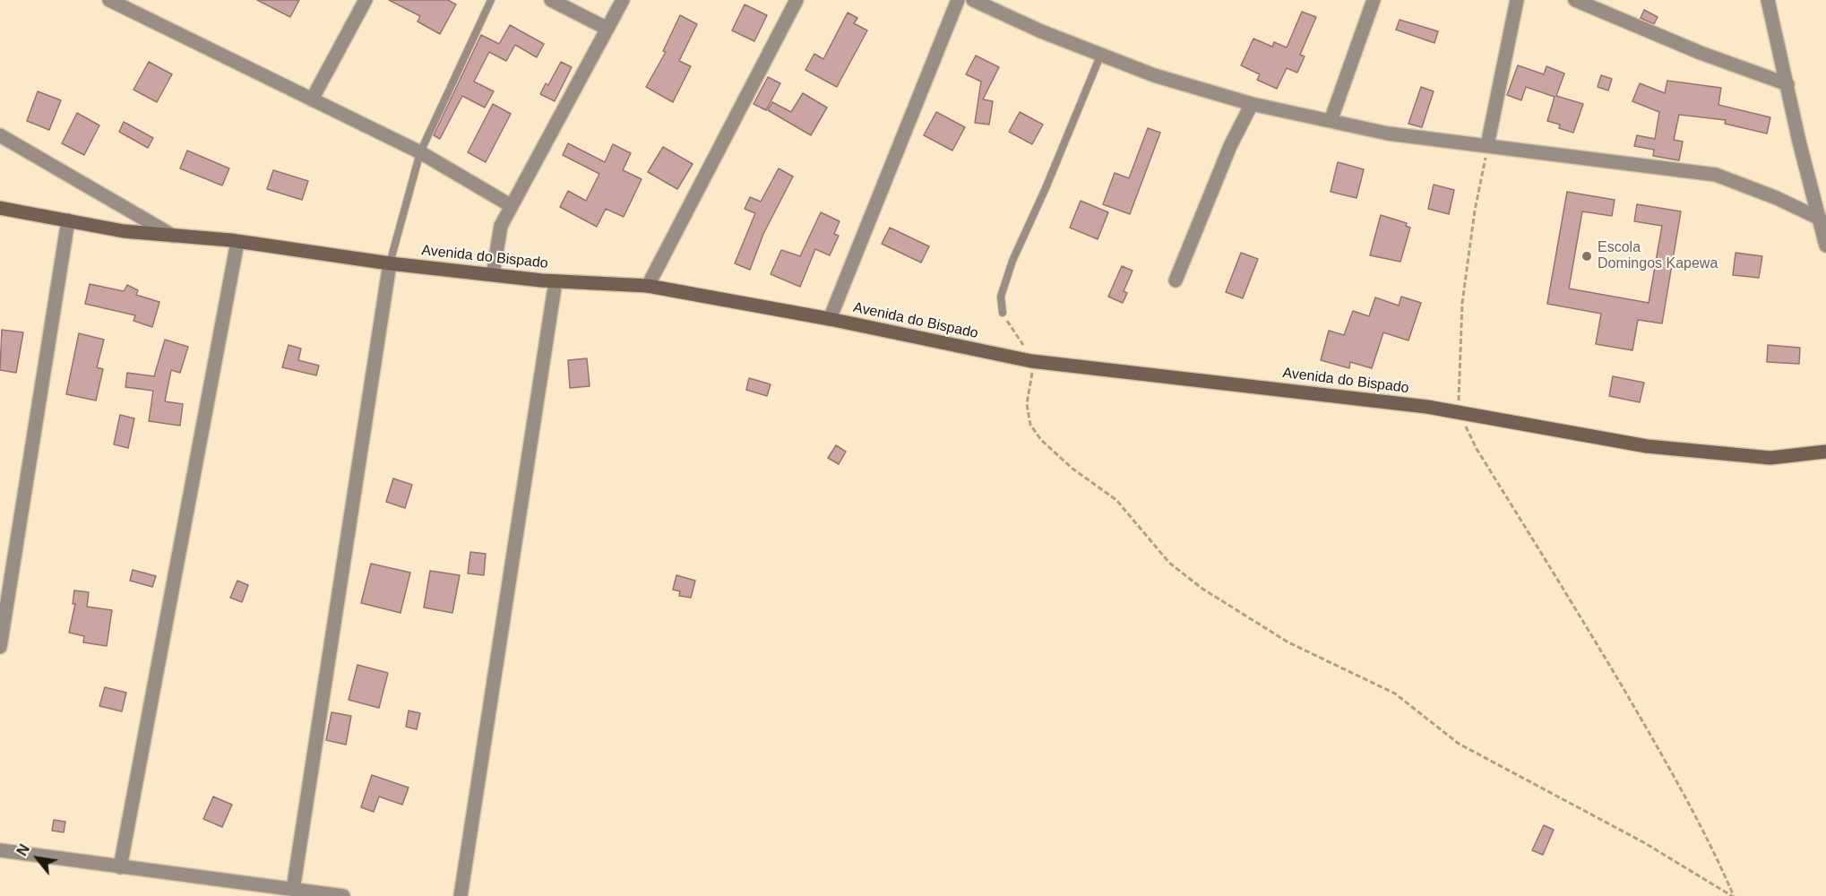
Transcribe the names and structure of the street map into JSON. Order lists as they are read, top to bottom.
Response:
{
  "streets": {
    "main road": ["Avenida do Bispado"]
  },
  "places": ["Escola Domingos Kapewa"],
  "north": "top left"
}
